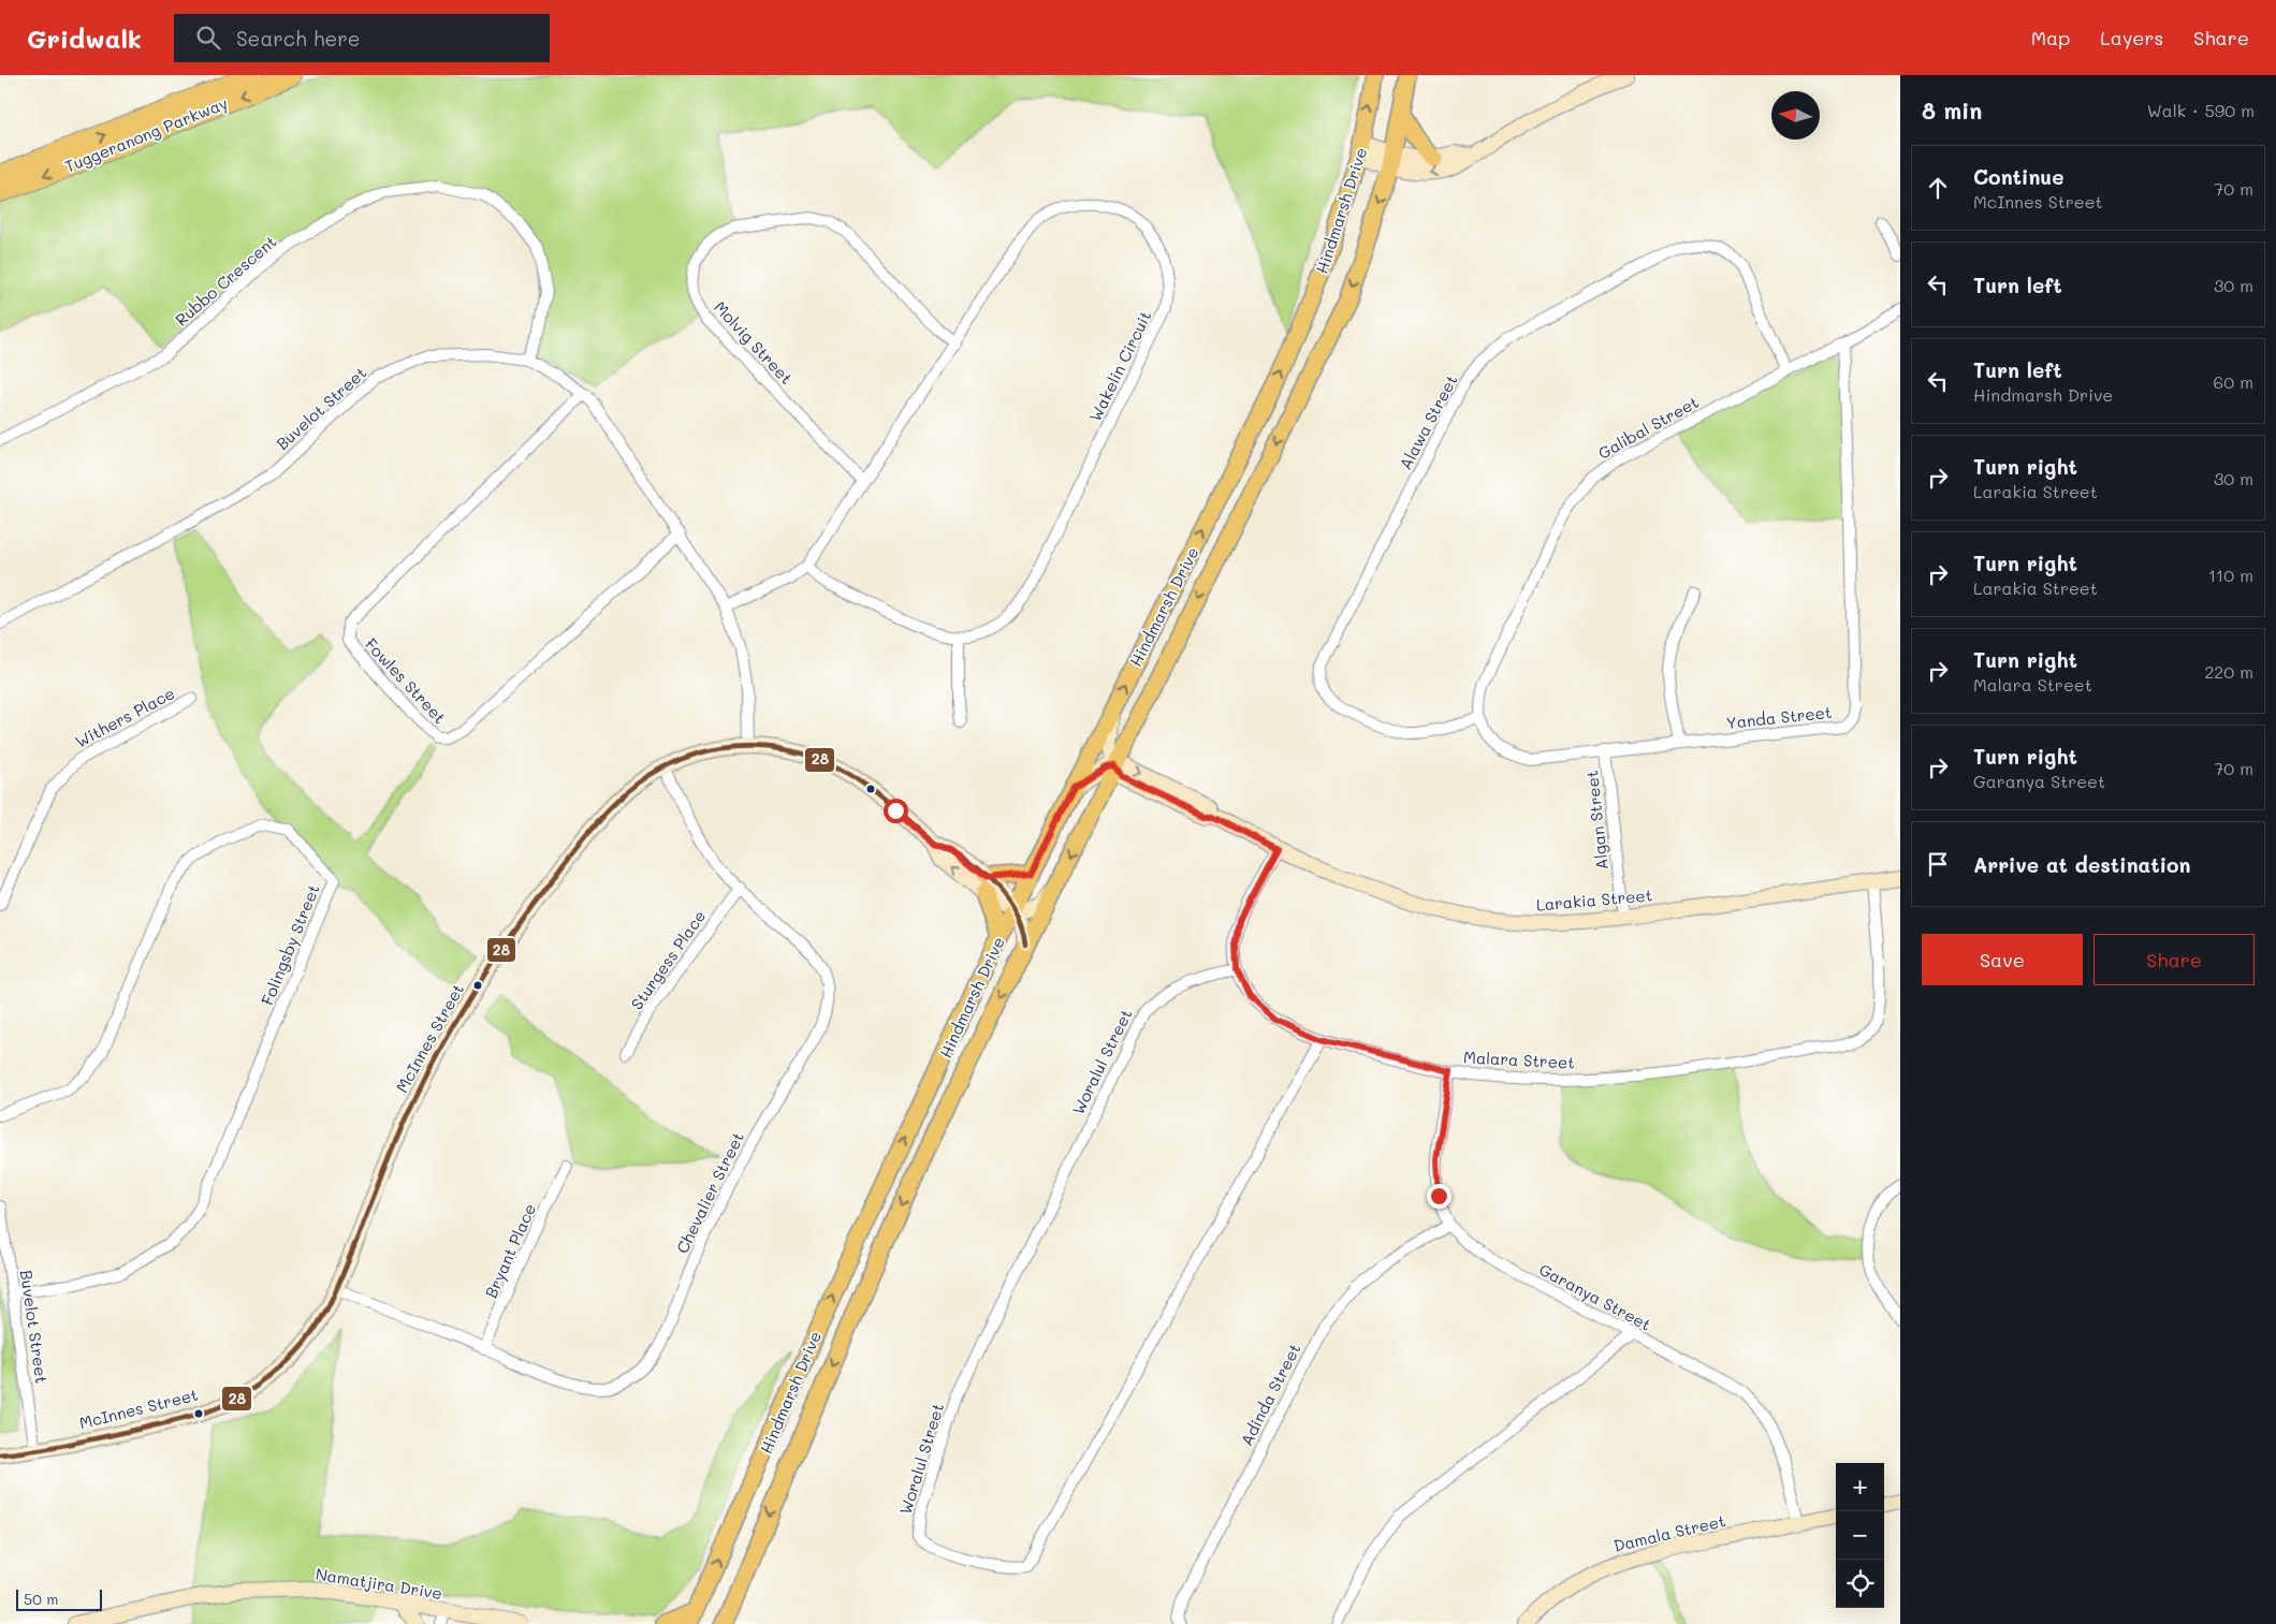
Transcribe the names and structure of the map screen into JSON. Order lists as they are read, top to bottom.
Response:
{
  "streets": {
    "highway": ["Tuggeranong Parkway"],
    "main road": ["Hindmarsh Drive"],
    "street": [
      "Rubbo Crescent",
      "Molvig Street",
      "Wakelin Circuit",
      "Buvelot Street",
      "Alawa Street",
      "Galibal Street",
      "Fowles Street",
      "Withers Place",
      "Yanda Street",
      "Algan Street",
      "Larakia Street",
      "Folingsby Street",
      "Sturgess Place",
      "McInnes Street",
      "Malara Street",
      "Woralul Street",
      "Chevalier Street",
      "Bryant Place",
      "Garanya Street",
      "Adinda Street",
      "Damala Street",
      "Namatjira Drive"
    ]
  },
  "crossings": [
    ["Hindmarsh Drive", "Larakia Street"],
    ["Hindmarsh Drive", "McInnes Street"],
    ["Rubbo Crescent", "Buvelot Street"],
    ["Molvig Street", "Wakelin Circuit"],
    ["Wakelin Circuit", "Buvelot Street"],
    ["Buvelot Street", "Fowles Street"],
    ["Buvelot Street", "Folingsby Street"],
    ["Buvelot Street", "McInnes Street"],
    ["Alawa Street", "Galibal Street"],
    ["Alawa Street", "Yanda Street"],
    ["Galibal Street", "Yanda Street"],
    ["Yanda Street", "Algan Street"],
    ["Algan Street", "Larakia Street"],
    ["Larakia Street", "Malara Street"],
    ["Sturgess Place", "Chevalier Street"],
    ["McInnes Street", "Chevalier Street"],
    ["Malara Street", "Woralul Street"],
    ["Malara Street", "Garanya Street"],
    ["Chevalier Street", "Bryant Place"],
    ["Garanya Street", "Adinda Street"],
    ["Garanya Street", "Damala Street"]
  ],
  "lines": ["transit line 28"],
  "scale_bar": "50 m",
  "north": "left",
  "page": {
    "header": "Gridwalk",
    "search": "Search here",
    "nav": ["Map", "Layers", "Share"],
    "heading": ["8 min", "Walk · 590 m"],
    "list": [
      ["Continue", "McInnes Street", "70 m"],
      ["Turn left", "30 m"],
      ["Turn left", "Hindmarsh Drive", "60 m"],
      ["Turn right", "Larakia Street", "30 m"],
      ["Turn right", "Larakia Street", "110 m"],
      ["Turn right", "Malara Street", "220 m"],
      ["Turn right", "Garanya Street", "70 m"],
      "Arrive at destination"
    ],
    "buttons": ["Save", "Share"],
    "map_buttons": ["+", "−"],
    "scale": "50 m"
  }
}
